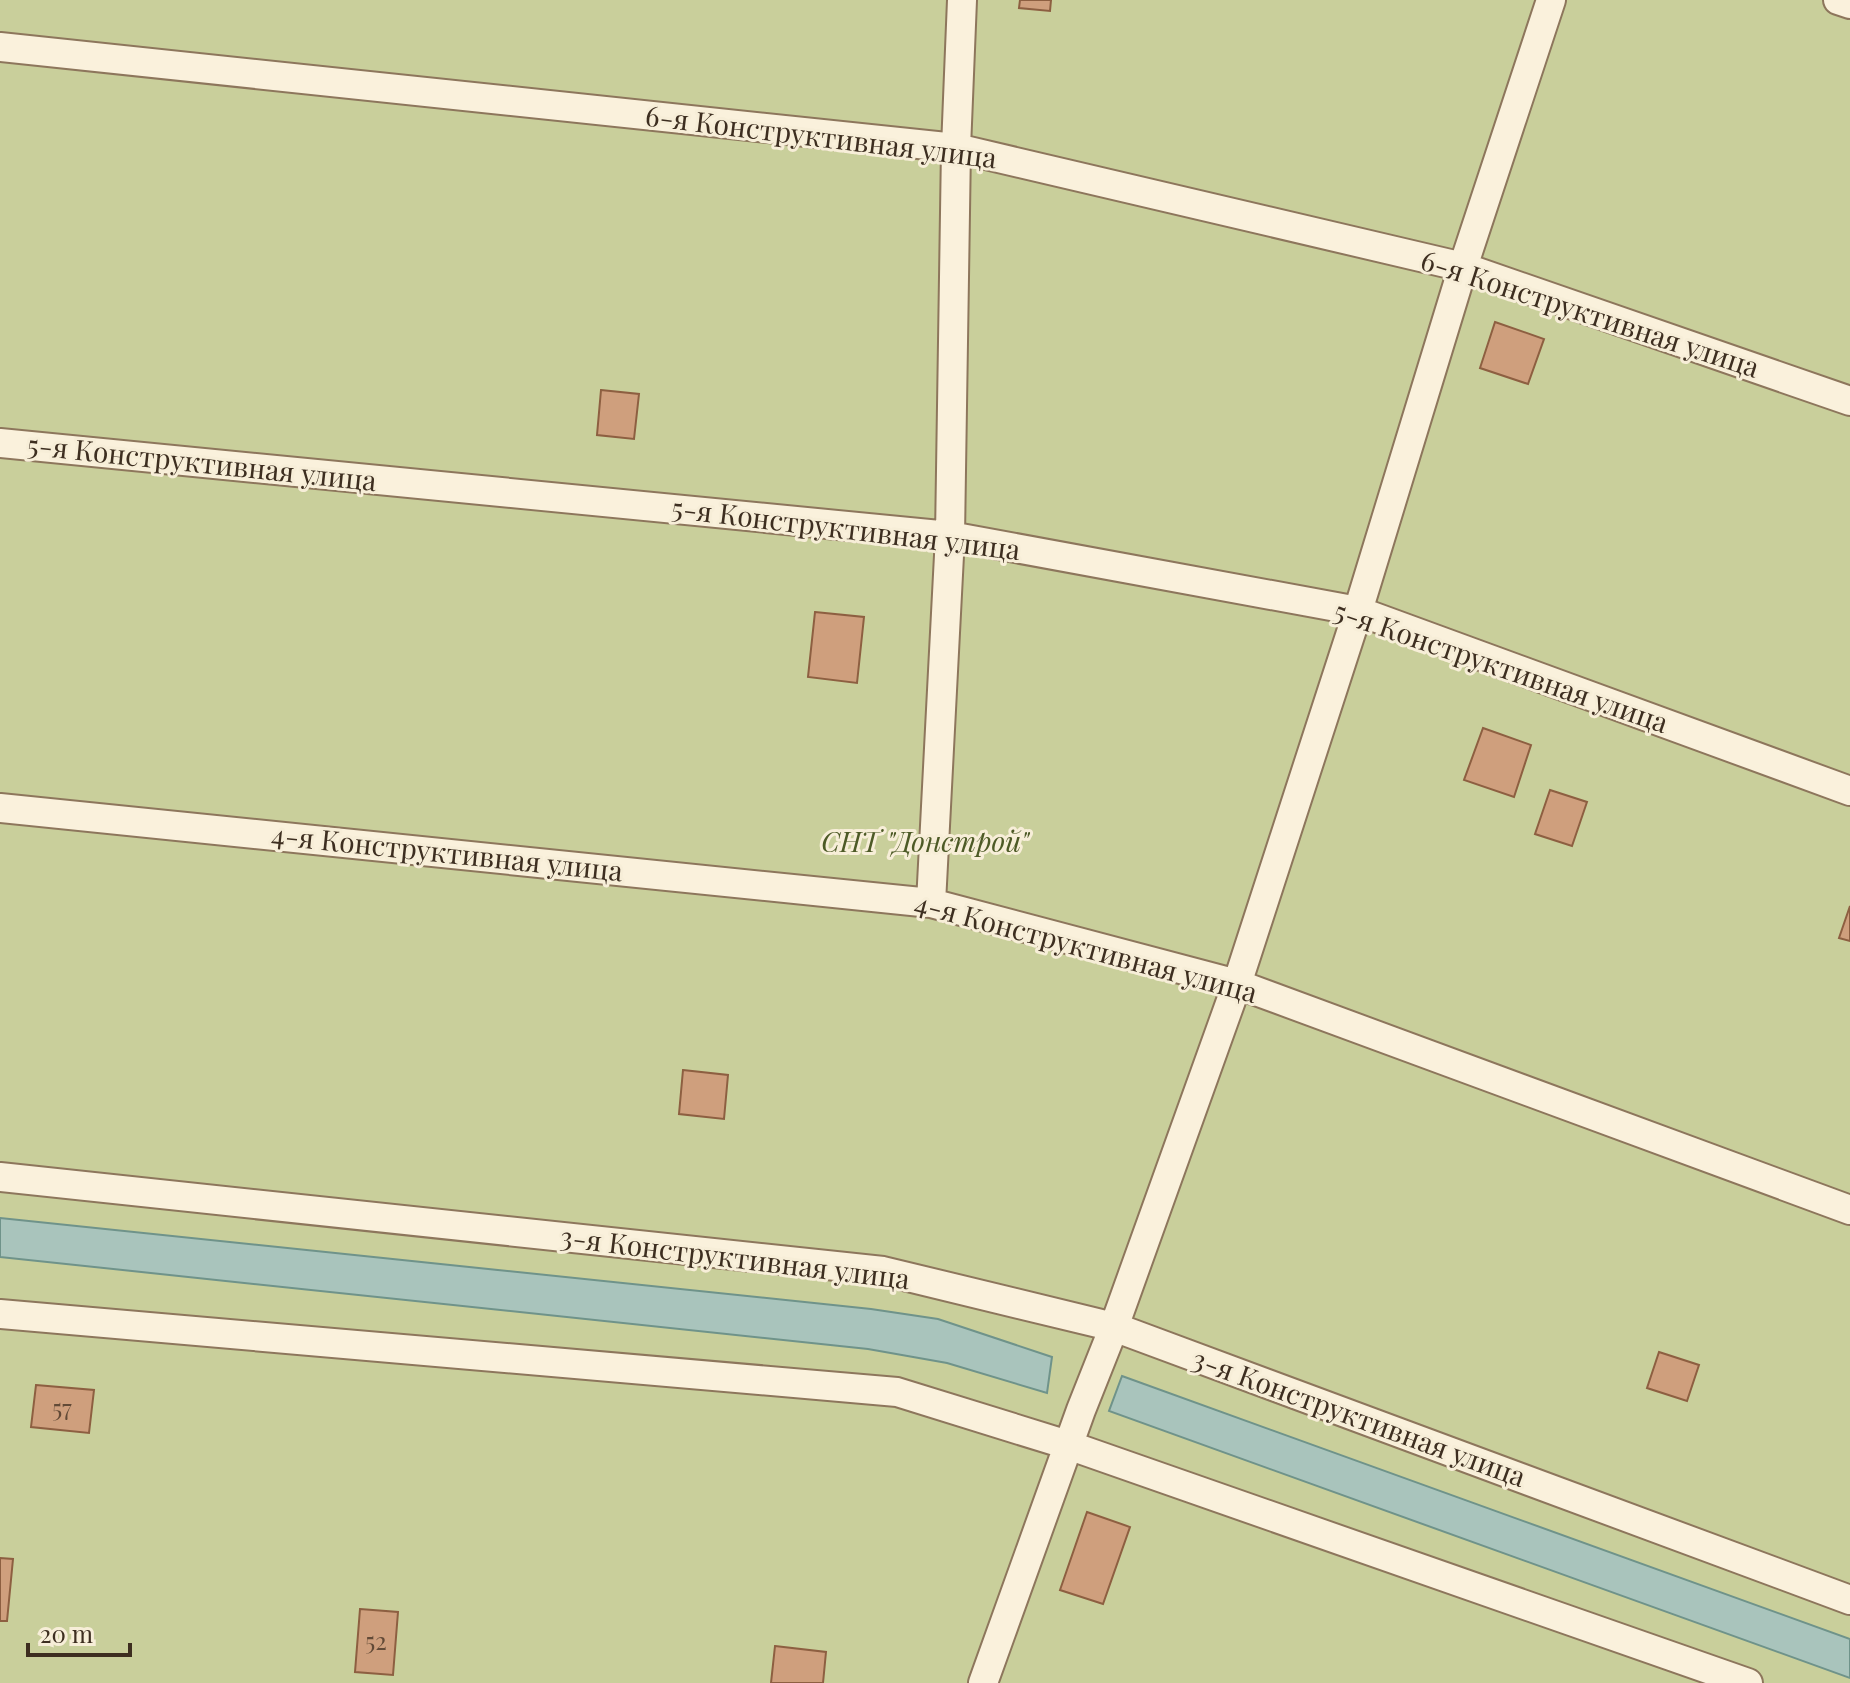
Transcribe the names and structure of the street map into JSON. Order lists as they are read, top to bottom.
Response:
{
  "streets": {
    "street": [
      "6-я Конструктивная улица",
      "5-я Конструктивная улица",
      "4-я Конструктивная улица",
      "3-я Конструктивная улица"
    ]
  },
  "parks": ["СНТ \"Донстрой\""],
  "house_numbers": ["57", "52"],
  "scale_bar": "20 m"
}
